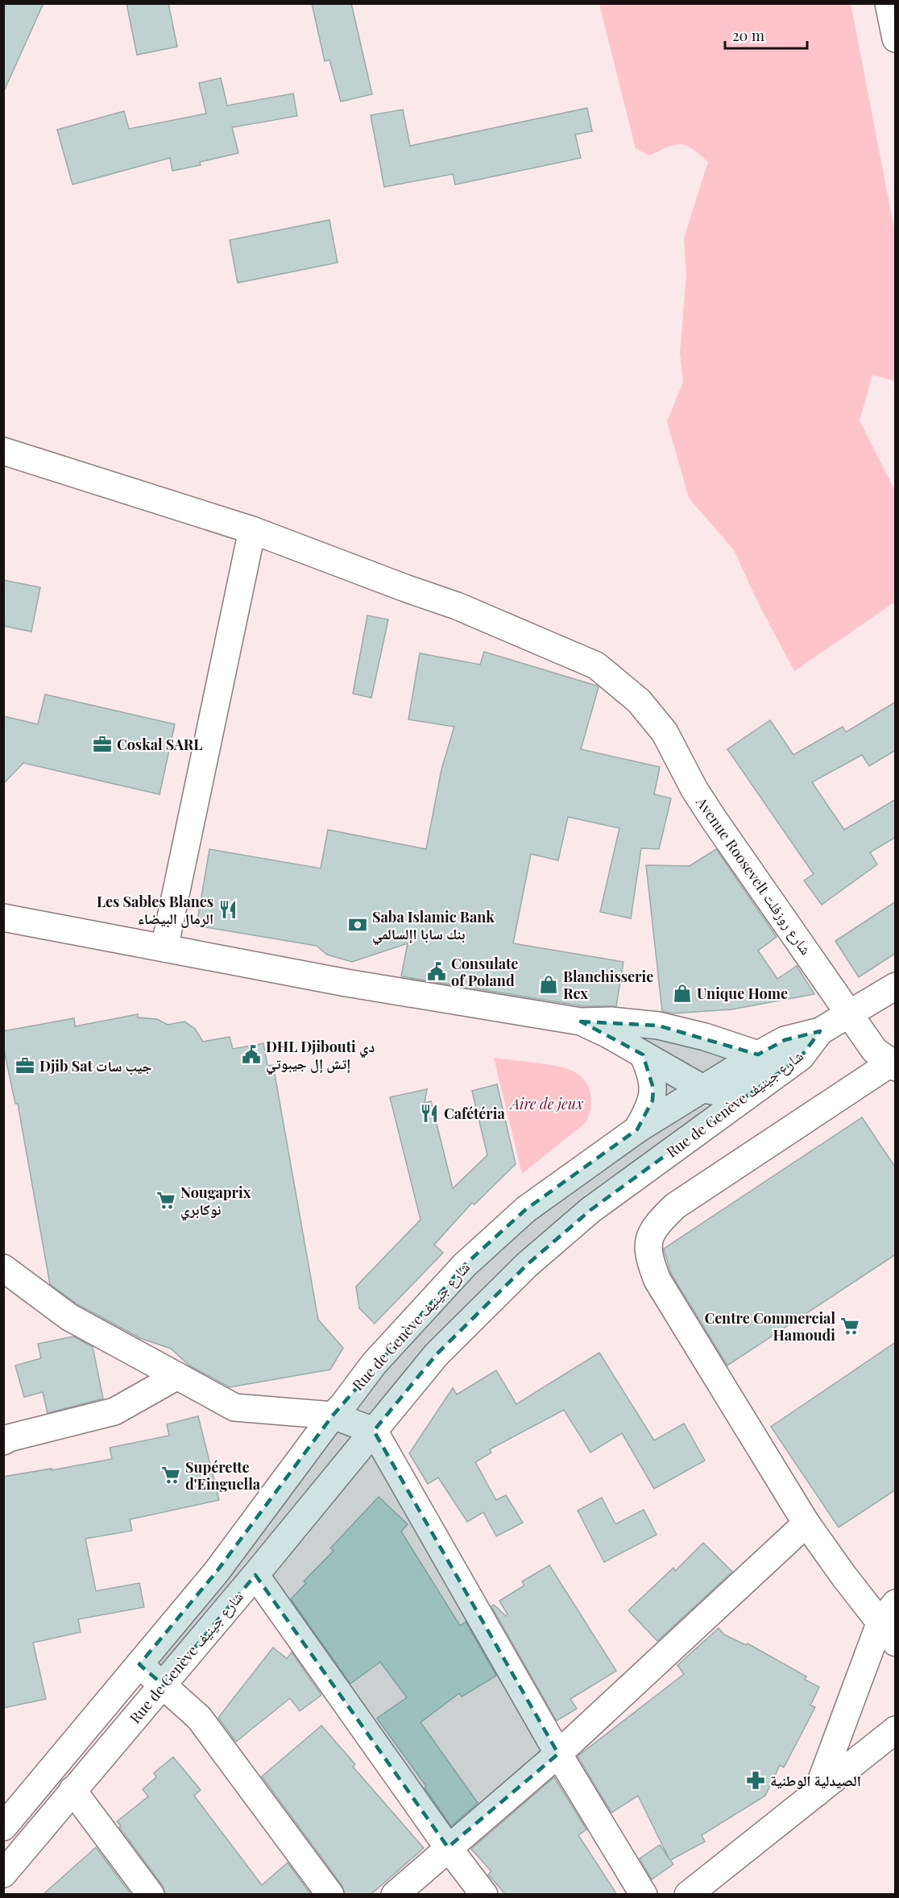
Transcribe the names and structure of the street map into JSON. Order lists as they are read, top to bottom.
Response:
{
  "streets": {
    "street": ["Avenue Roosevelt شارع روزفلت", "Rue de Genève شارع جينيف"]
  },
  "parks": ["Aire de jeux"],
  "places": {
    "office": ["Coskal SARL", "Djib Sat جيب سات"],
    "restaurant": ["Les Sables Blancs الرمال البيضاء", "Cafétéria"],
    "bank": ["Saba Islamic Bank بنك سابا اإلسالمي"],
    "public building": ["Consulate of Poland", "DHL Djibouti دي إتش إل جيبوتي"],
    "shop": ["Blanchisserie Rex", "Unique Home"],
    "supermarket": ["Nougaprix نوكابري", "Centre Commercial Hamoudi", "Supérette d'Einguella"],
    "pharmacy": ["الصيدلية الوطنية"]
  },
  "scale_bar": "20 m"
}
